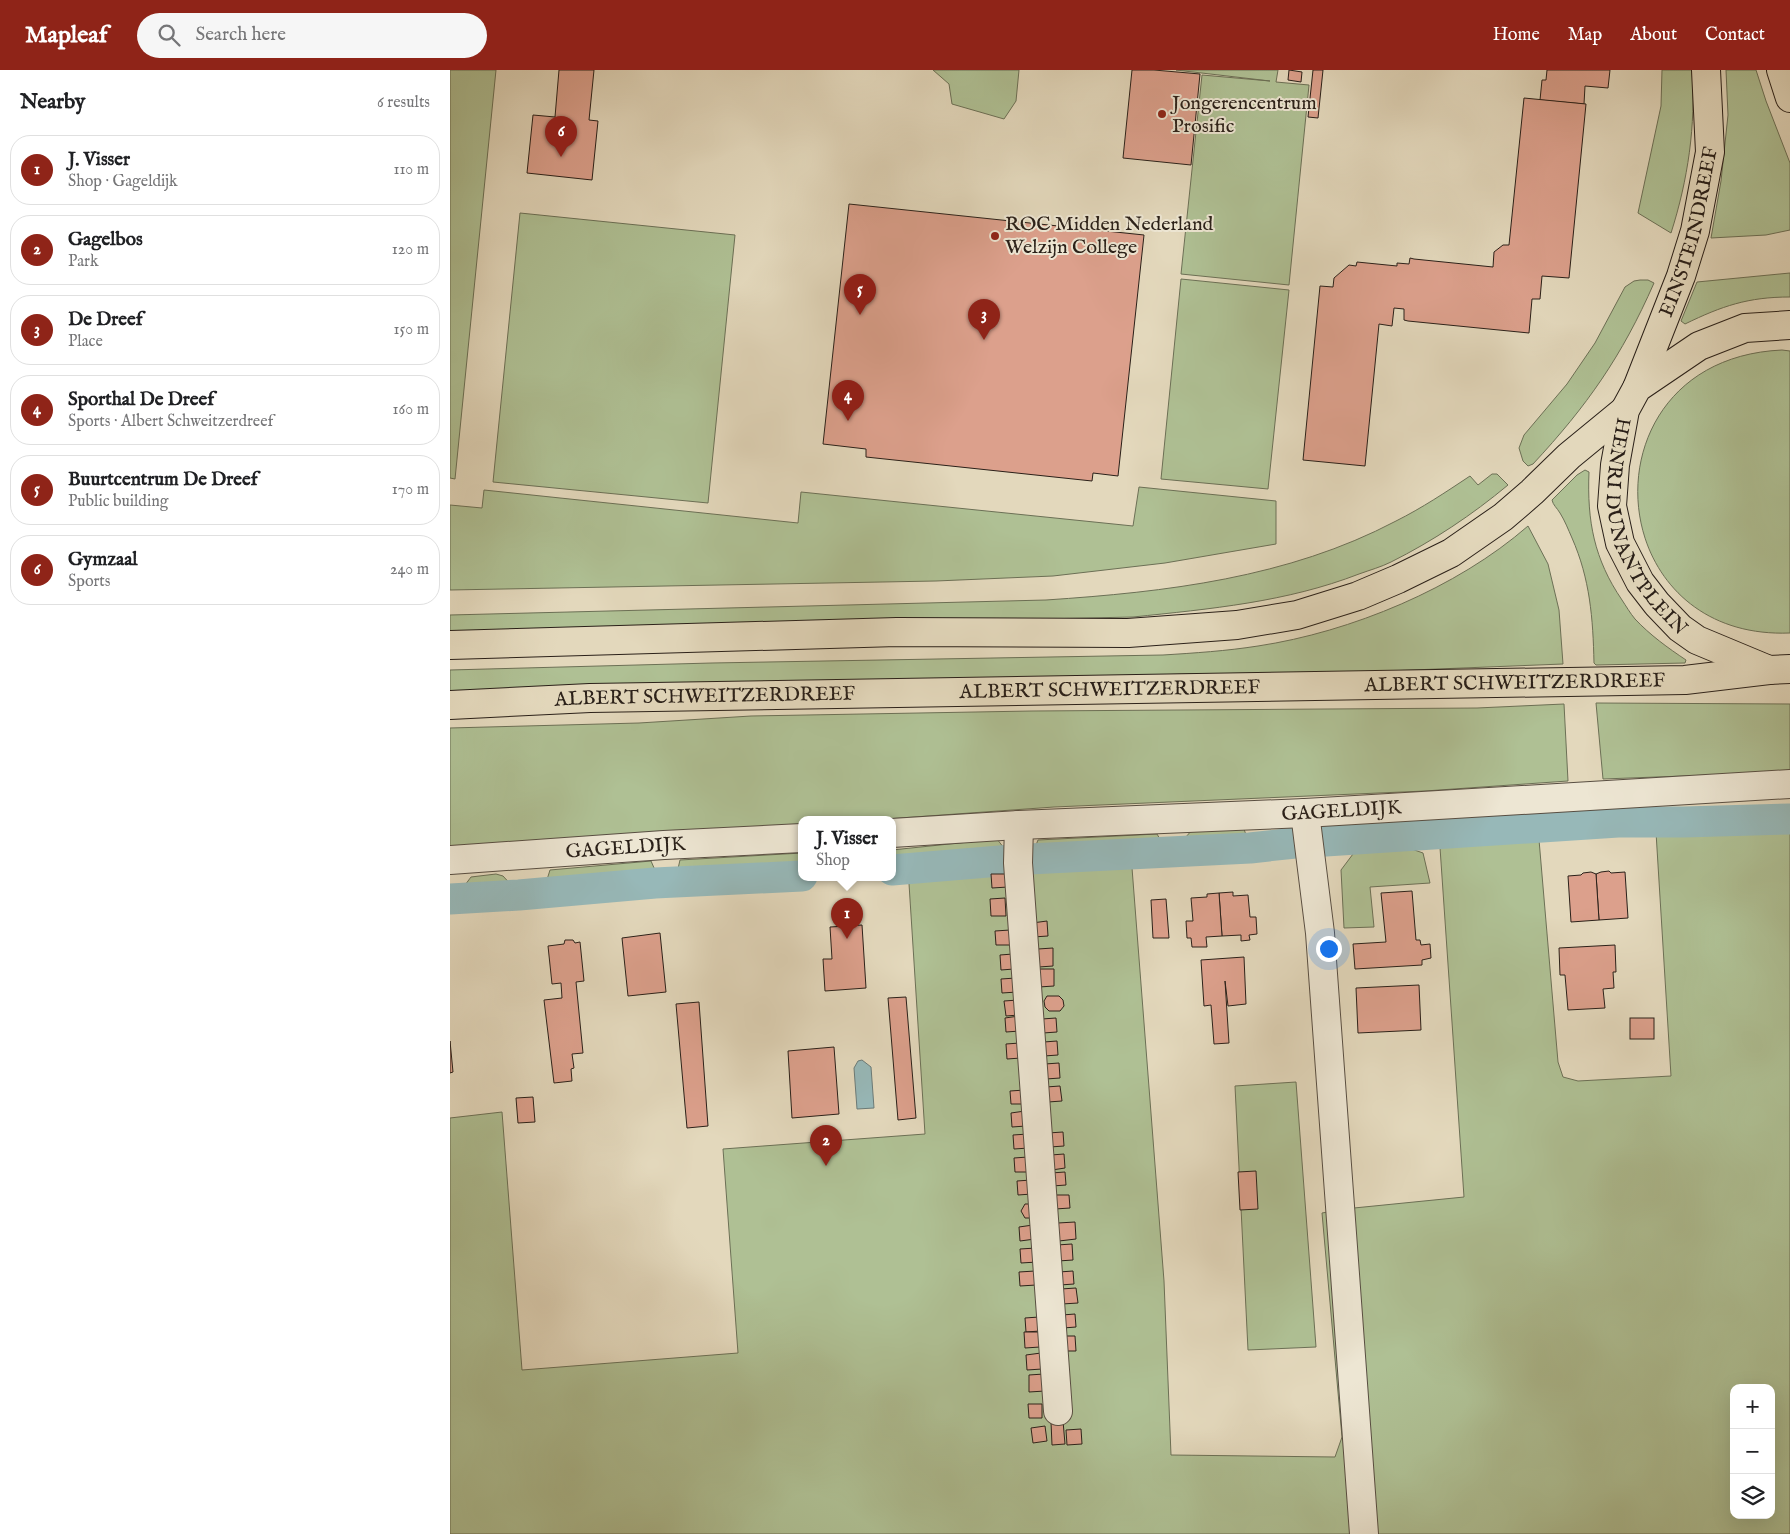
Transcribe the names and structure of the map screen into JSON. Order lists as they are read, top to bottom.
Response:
{
  "streets": {
    "main road": ["EINSTEINDREEF", "HENRI DUNANTPLEIN", "ALBERT SCHWEITZERDREEF"],
    "street": ["GAGELDIJK"]
  },
  "crossings": [
    ["EINSTEINDREEF", "HENRI DUNANTPLEIN"],
    ["HENRI DUNANTPLEIN", "ALBERT SCHWEITZERDREEF"]
  ],
  "places": ["Jongerencentrum Prosific", "ROC Midden Nederland Welzijn College"],
  "page": {
    "header": "Mapleaf",
    "search": "Search here",
    "nav": [
      "Home",
      "Map",
      "About",
      "Contact"
    ],
    "heading": ["Nearby", "6 results"],
    "pins": [
      "6",
      "5",
      "3",
      "4",
      "1",
      "2"
    ],
    "list": [
      {
        "mark": "1",
        "name": "J. Visser",
        "note": "Shop · Gageldijk",
        "value": "110 m"
      },
      {
        "mark": "2",
        "name": "Gagelbos",
        "note": "Park",
        "value": "120 m"
      },
      {
        "mark": "3",
        "name": "De Dreef",
        "note": "Place",
        "value": "150 m"
      },
      {
        "mark": "4",
        "name": "Sporthal De Dreef",
        "note": "Sports · Albert Schweitzerdreef",
        "value": "160 m"
      },
      {
        "mark": "5",
        "name": "Buurtcentrum De Dreef",
        "note": "Public building",
        "value": "170 m"
      },
      {
        "mark": "6",
        "name": "Gymzaal",
        "note": "Sports",
        "value": "240 m"
      }
    ],
    "popup": ["J. Visser", "Shop"],
    "map_buttons": ["+", "−"]
  }
}
